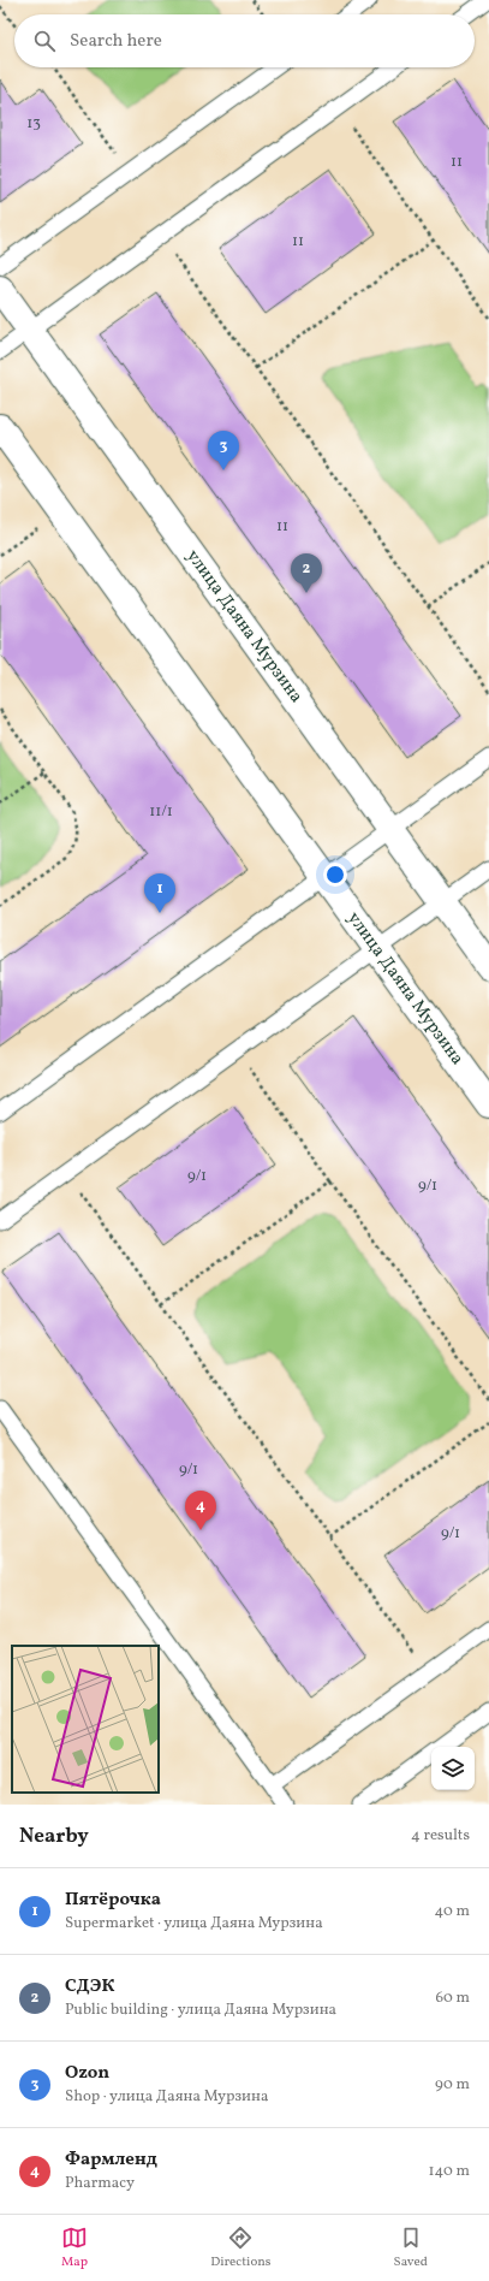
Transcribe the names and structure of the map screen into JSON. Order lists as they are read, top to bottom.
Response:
{
  "streets": {
    "street": ["улица Даяна Мурзина"]
  },
  "house_numbers": [
    "13",
    "11",
    "11",
    "11",
    "11/1",
    "9/1",
    "9/1",
    "9/1",
    "9/1"
  ],
  "page": {
    "search": "Search here",
    "pins": [
      "3",
      "2",
      "1",
      "4"
    ],
    "heading": ["Nearby", "4 results"],
    "list": [
      {
        "mark": "1",
        "name": "Пятёрочка",
        "note": "Supermarket · улица Даяна Мурзина",
        "value": "40 m"
      },
      {
        "mark": "2",
        "name": "СДЭК",
        "note": "Public building · улица Даяна Мурзина",
        "value": "60 m"
      },
      {
        "mark": "3",
        "name": "Ozon",
        "note": "Shop · улица Даяна Мурзина",
        "value": "90 m"
      },
      {
        "mark": "4",
        "name": "Фармленд",
        "note": "Pharmacy",
        "value": "140 m"
      }
    ],
    "nav": ["Map", "Directions", "Saved"]
  }
}
